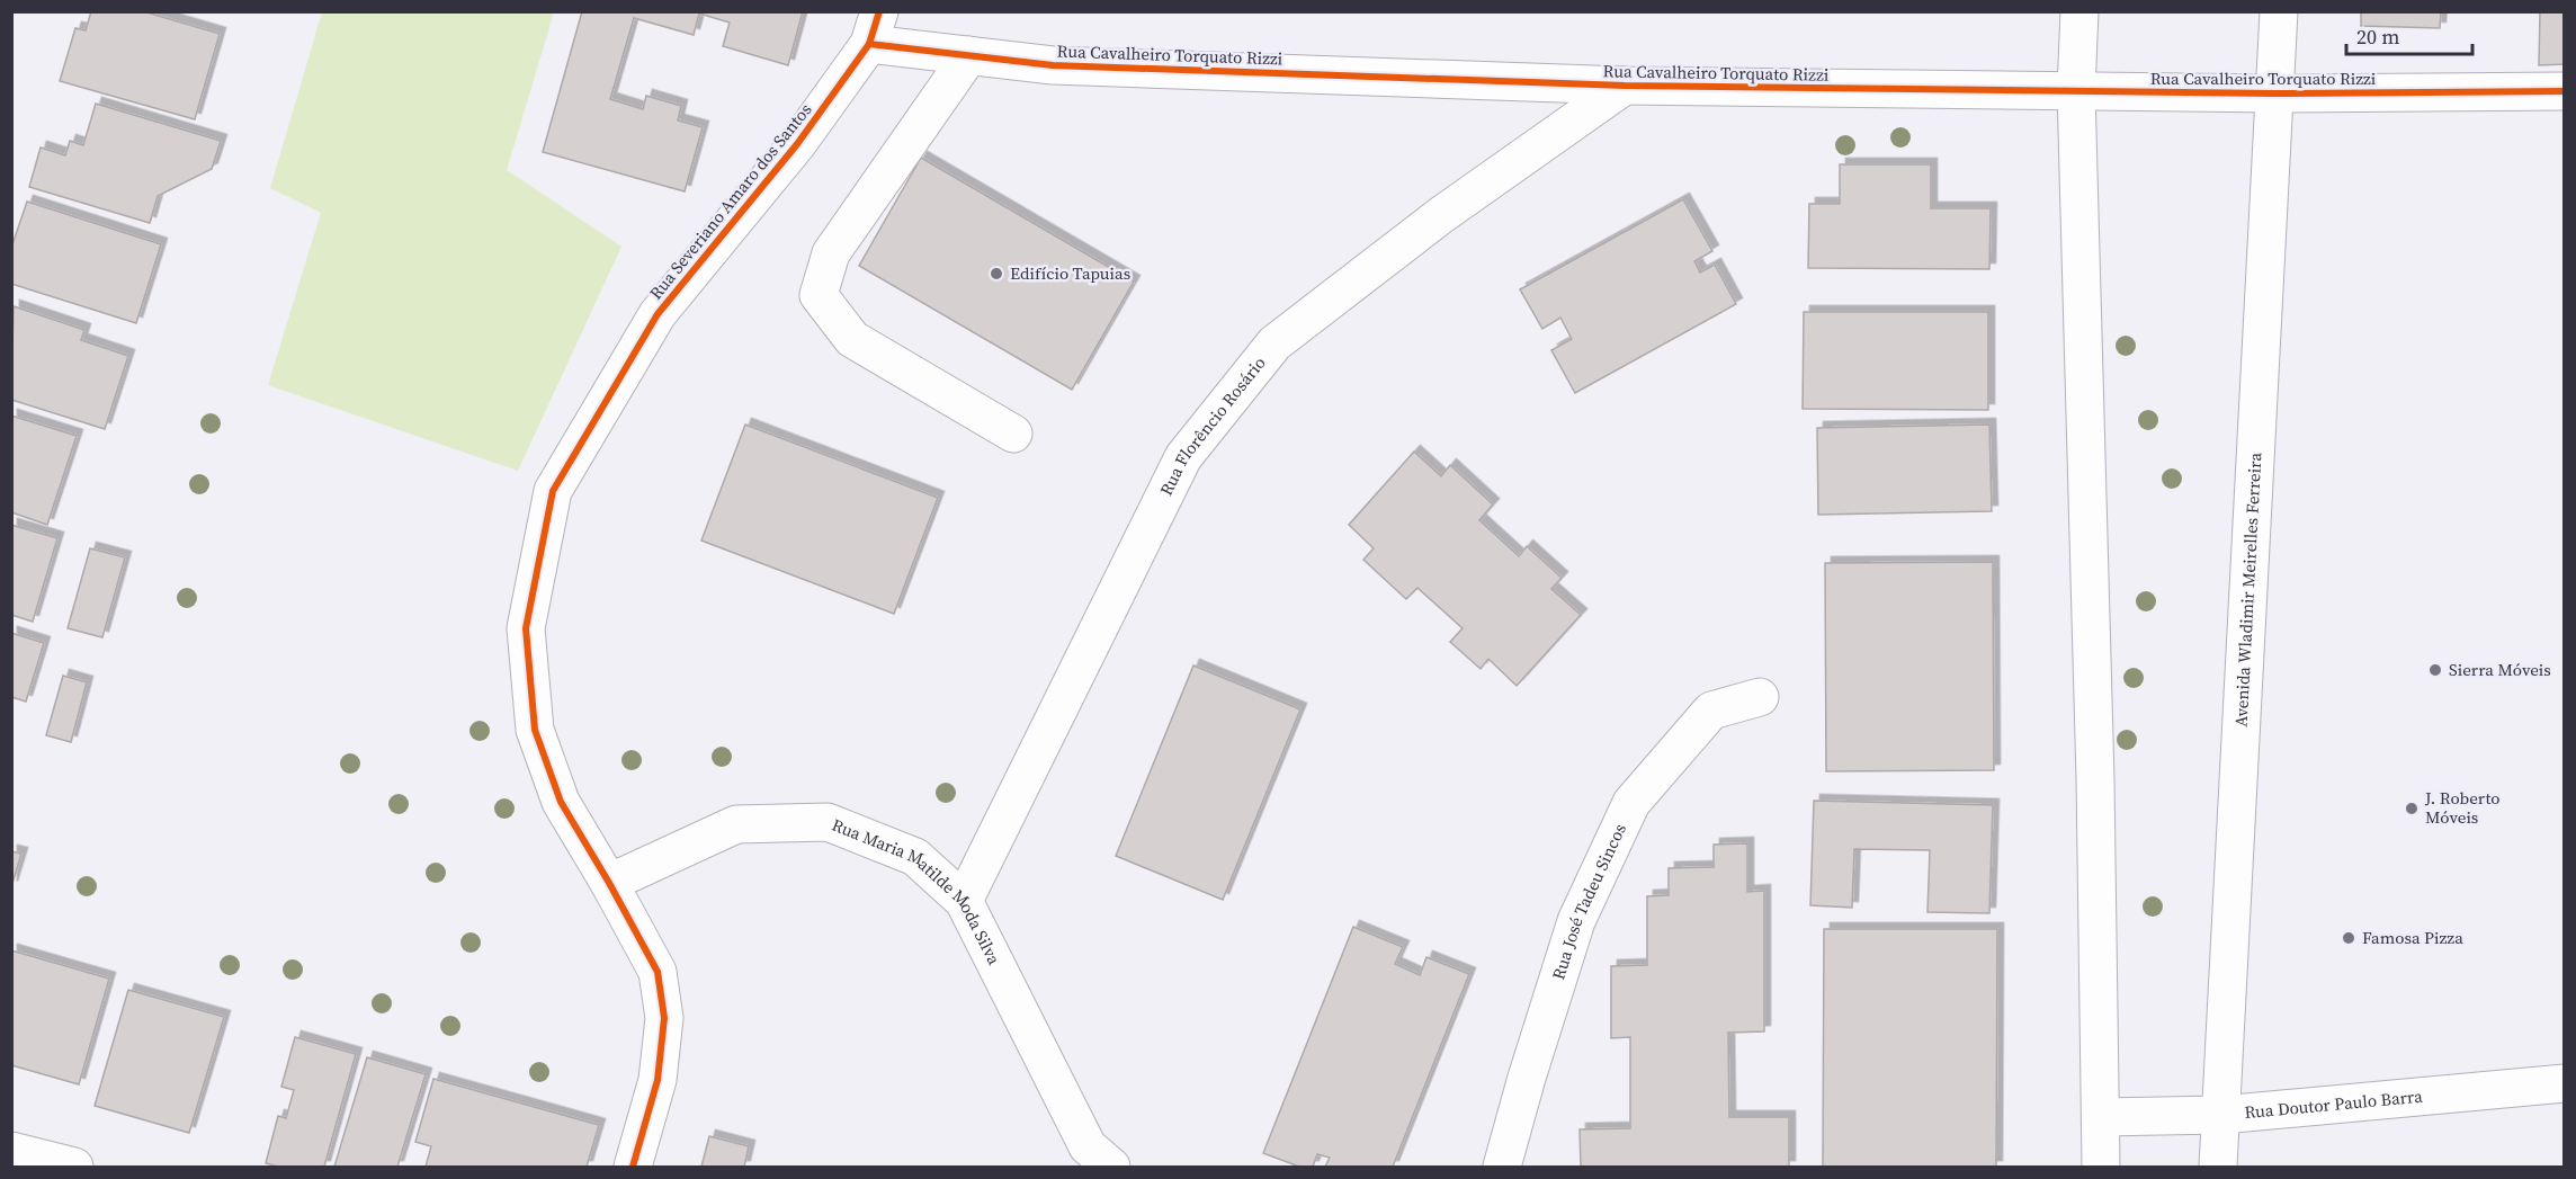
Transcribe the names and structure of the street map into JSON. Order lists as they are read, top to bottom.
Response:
{
  "streets": {
    "street": [
      "Rua Cavalheiro Torquato Rizzi",
      "Rua Severiano Amaro dos Santos",
      "Rua Florêncio Rosário",
      "Avenida Wladimir Meirelles Ferreira",
      "Rua Maria Matilde Moda Silva",
      "Rua José Tadeu Sincos",
      "Rua Doutor Paulo Barra"
    ]
  },
  "crossings": [
    ["Rua Cavalheiro Torquato Rizzi", "Rua Severiano Amaro dos Santos"],
    ["Rua Cavalheiro Torquato Rizzi", "Rua Florêncio Rosário"],
    ["Rua Cavalheiro Torquato Rizzi", "Avenida Wladimir Meirelles Ferreira"],
    ["Rua Severiano Amaro dos Santos", "Rua Maria Matilde Moda Silva"],
    ["Rua Florêncio Rosário", "Rua Maria Matilde Moda Silva"],
    ["Avenida Wladimir Meirelles Ferreira", "Rua Doutor Paulo Barra"]
  ],
  "places": [
    "Edifício Tapuias",
    "Sierra Móveis",
    "J. Roberto Móveis",
    "Famosa Pizza"
  ],
  "scale_bar": "20 m"
}
